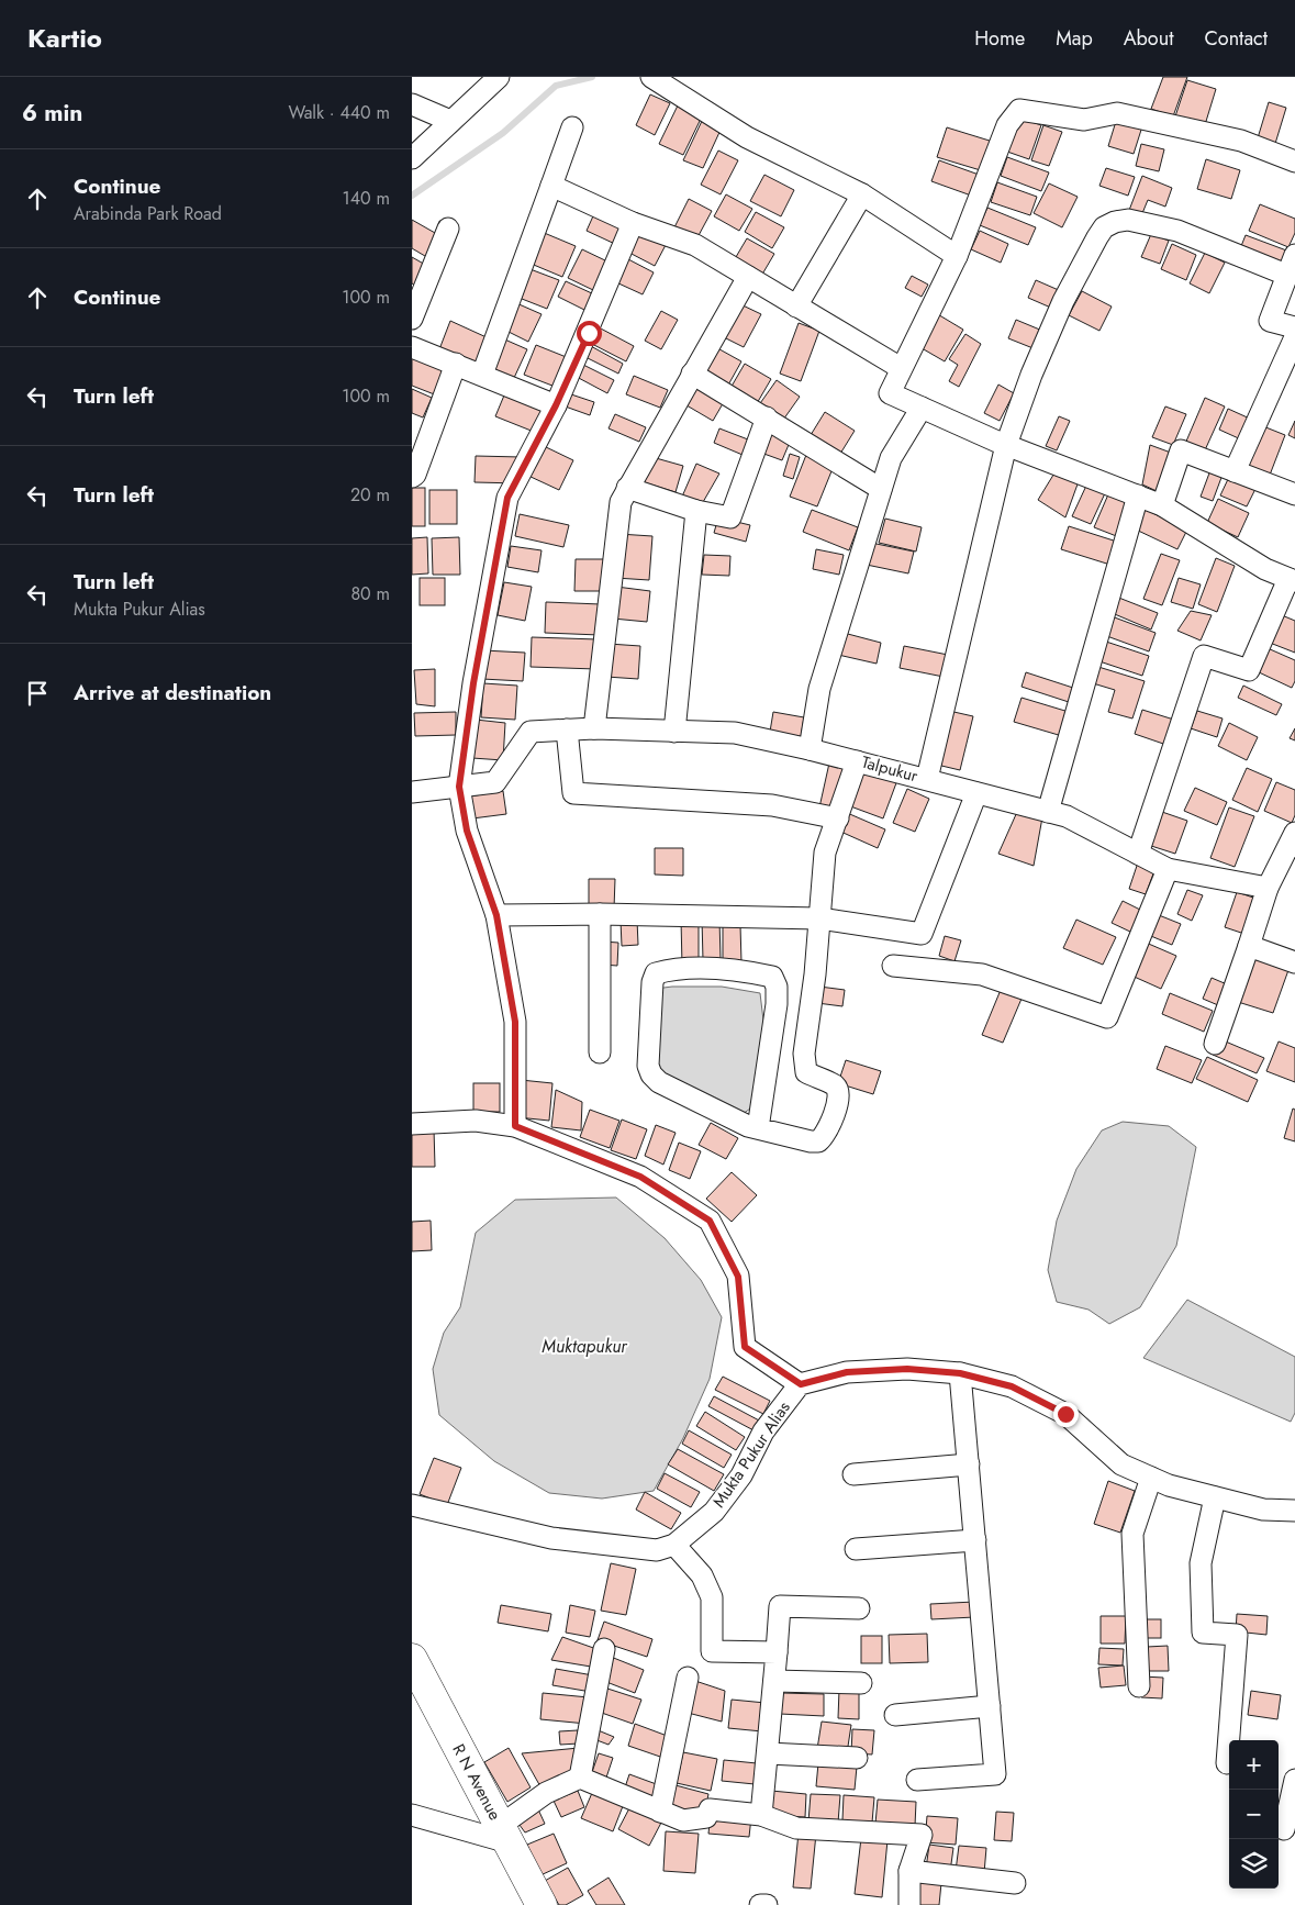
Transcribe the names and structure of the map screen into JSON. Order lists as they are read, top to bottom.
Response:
{
  "streets": {
    "main road": ["R N Avenue"],
    "street": ["Talpukur", "Mukta Pukur Alias"]
  },
  "water": ["Muktapukur"],
  "page": {
    "header": "Kartio",
    "nav": [
      "Home",
      "Map",
      "About",
      "Contact"
    ],
    "heading": ["6 min", "Walk · 440 m"],
    "list": [
      ["Continue", "Arabinda Park Road", "140 m"],
      ["Continue", "100 m"],
      ["Turn left", "100 m"],
      ["Turn left", "20 m"],
      ["Turn left", "Mukta Pukur Alias", "80 m"],
      "Arrive at destination"
    ],
    "map_buttons": ["+", "−"]
  }
}
